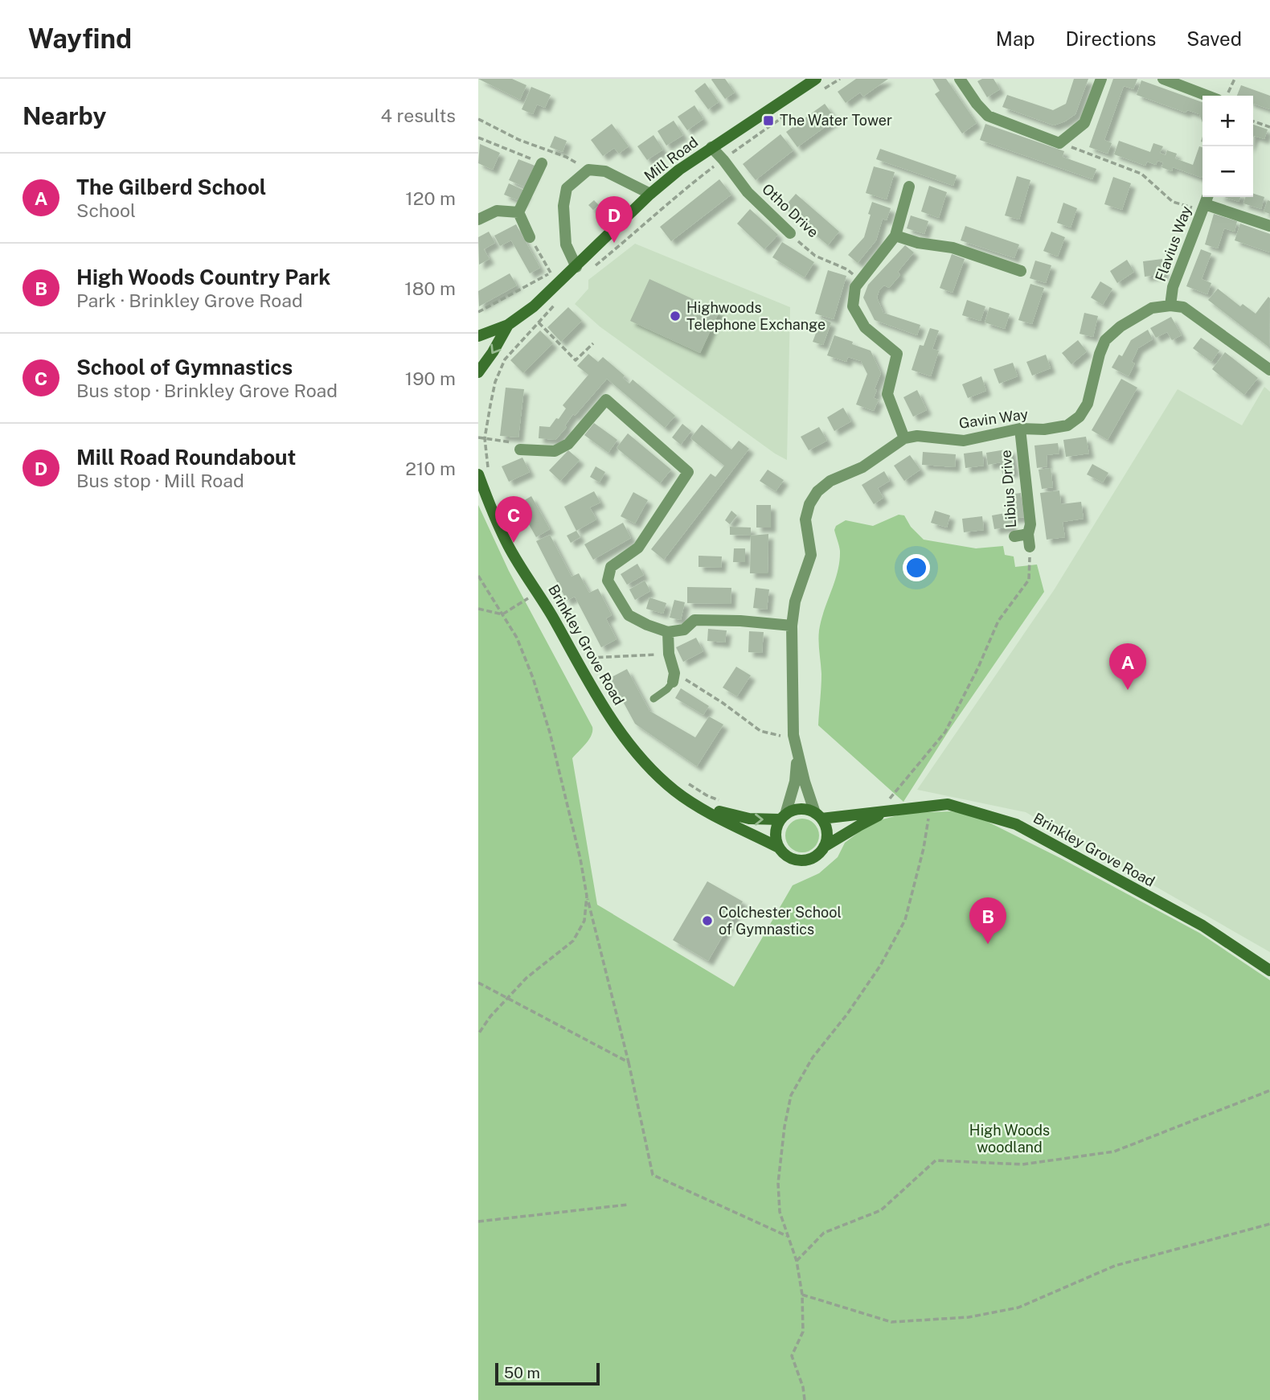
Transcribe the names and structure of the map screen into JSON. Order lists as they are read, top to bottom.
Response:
{
  "streets": {
    "street": [
      "Mill Road",
      "Otho Drive",
      "Flavius Way",
      "Gavin Way",
      "Libius Drive",
      "Brinkley Grove Road"
    ]
  },
  "crossings": [
    ["Mill Road", "Otho Drive"],
    ["Flavius Way", "Gavin Way"],
    ["Gavin Way", "Libius Drive"]
  ],
  "parks": ["High Woods woodland"],
  "places": {
    "transit": ["The Water Tower"],
    "other": ["Highwoods Telephone Exchange", "Colchester School of Gymnastics"]
  },
  "scale_bar": "50 m",
  "page": {
    "header": "Wayfind",
    "nav": ["Map", "Directions", "Saved"],
    "heading": ["Nearby", "4 results"],
    "map_buttons": ["+", "−"],
    "list": [
      {
        "mark": "A",
        "name": "The Gilberd School",
        "note": "School",
        "value": "120 m"
      },
      {
        "mark": "B",
        "name": "High Woods Country Park",
        "note": "Park · Brinkley Grove Road",
        "value": "180 m"
      },
      {
        "mark": "C",
        "name": "School of Gymnastics",
        "note": "Bus stop · Brinkley Grove Road",
        "value": "190 m"
      },
      {
        "mark": "D",
        "name": "Mill Road Roundabout",
        "note": "Bus stop · Mill Road",
        "value": "210 m"
      }
    ],
    "pins": [
      "D",
      "C",
      "A",
      "B"
    ],
    "scale": "50 m"
  }
}
